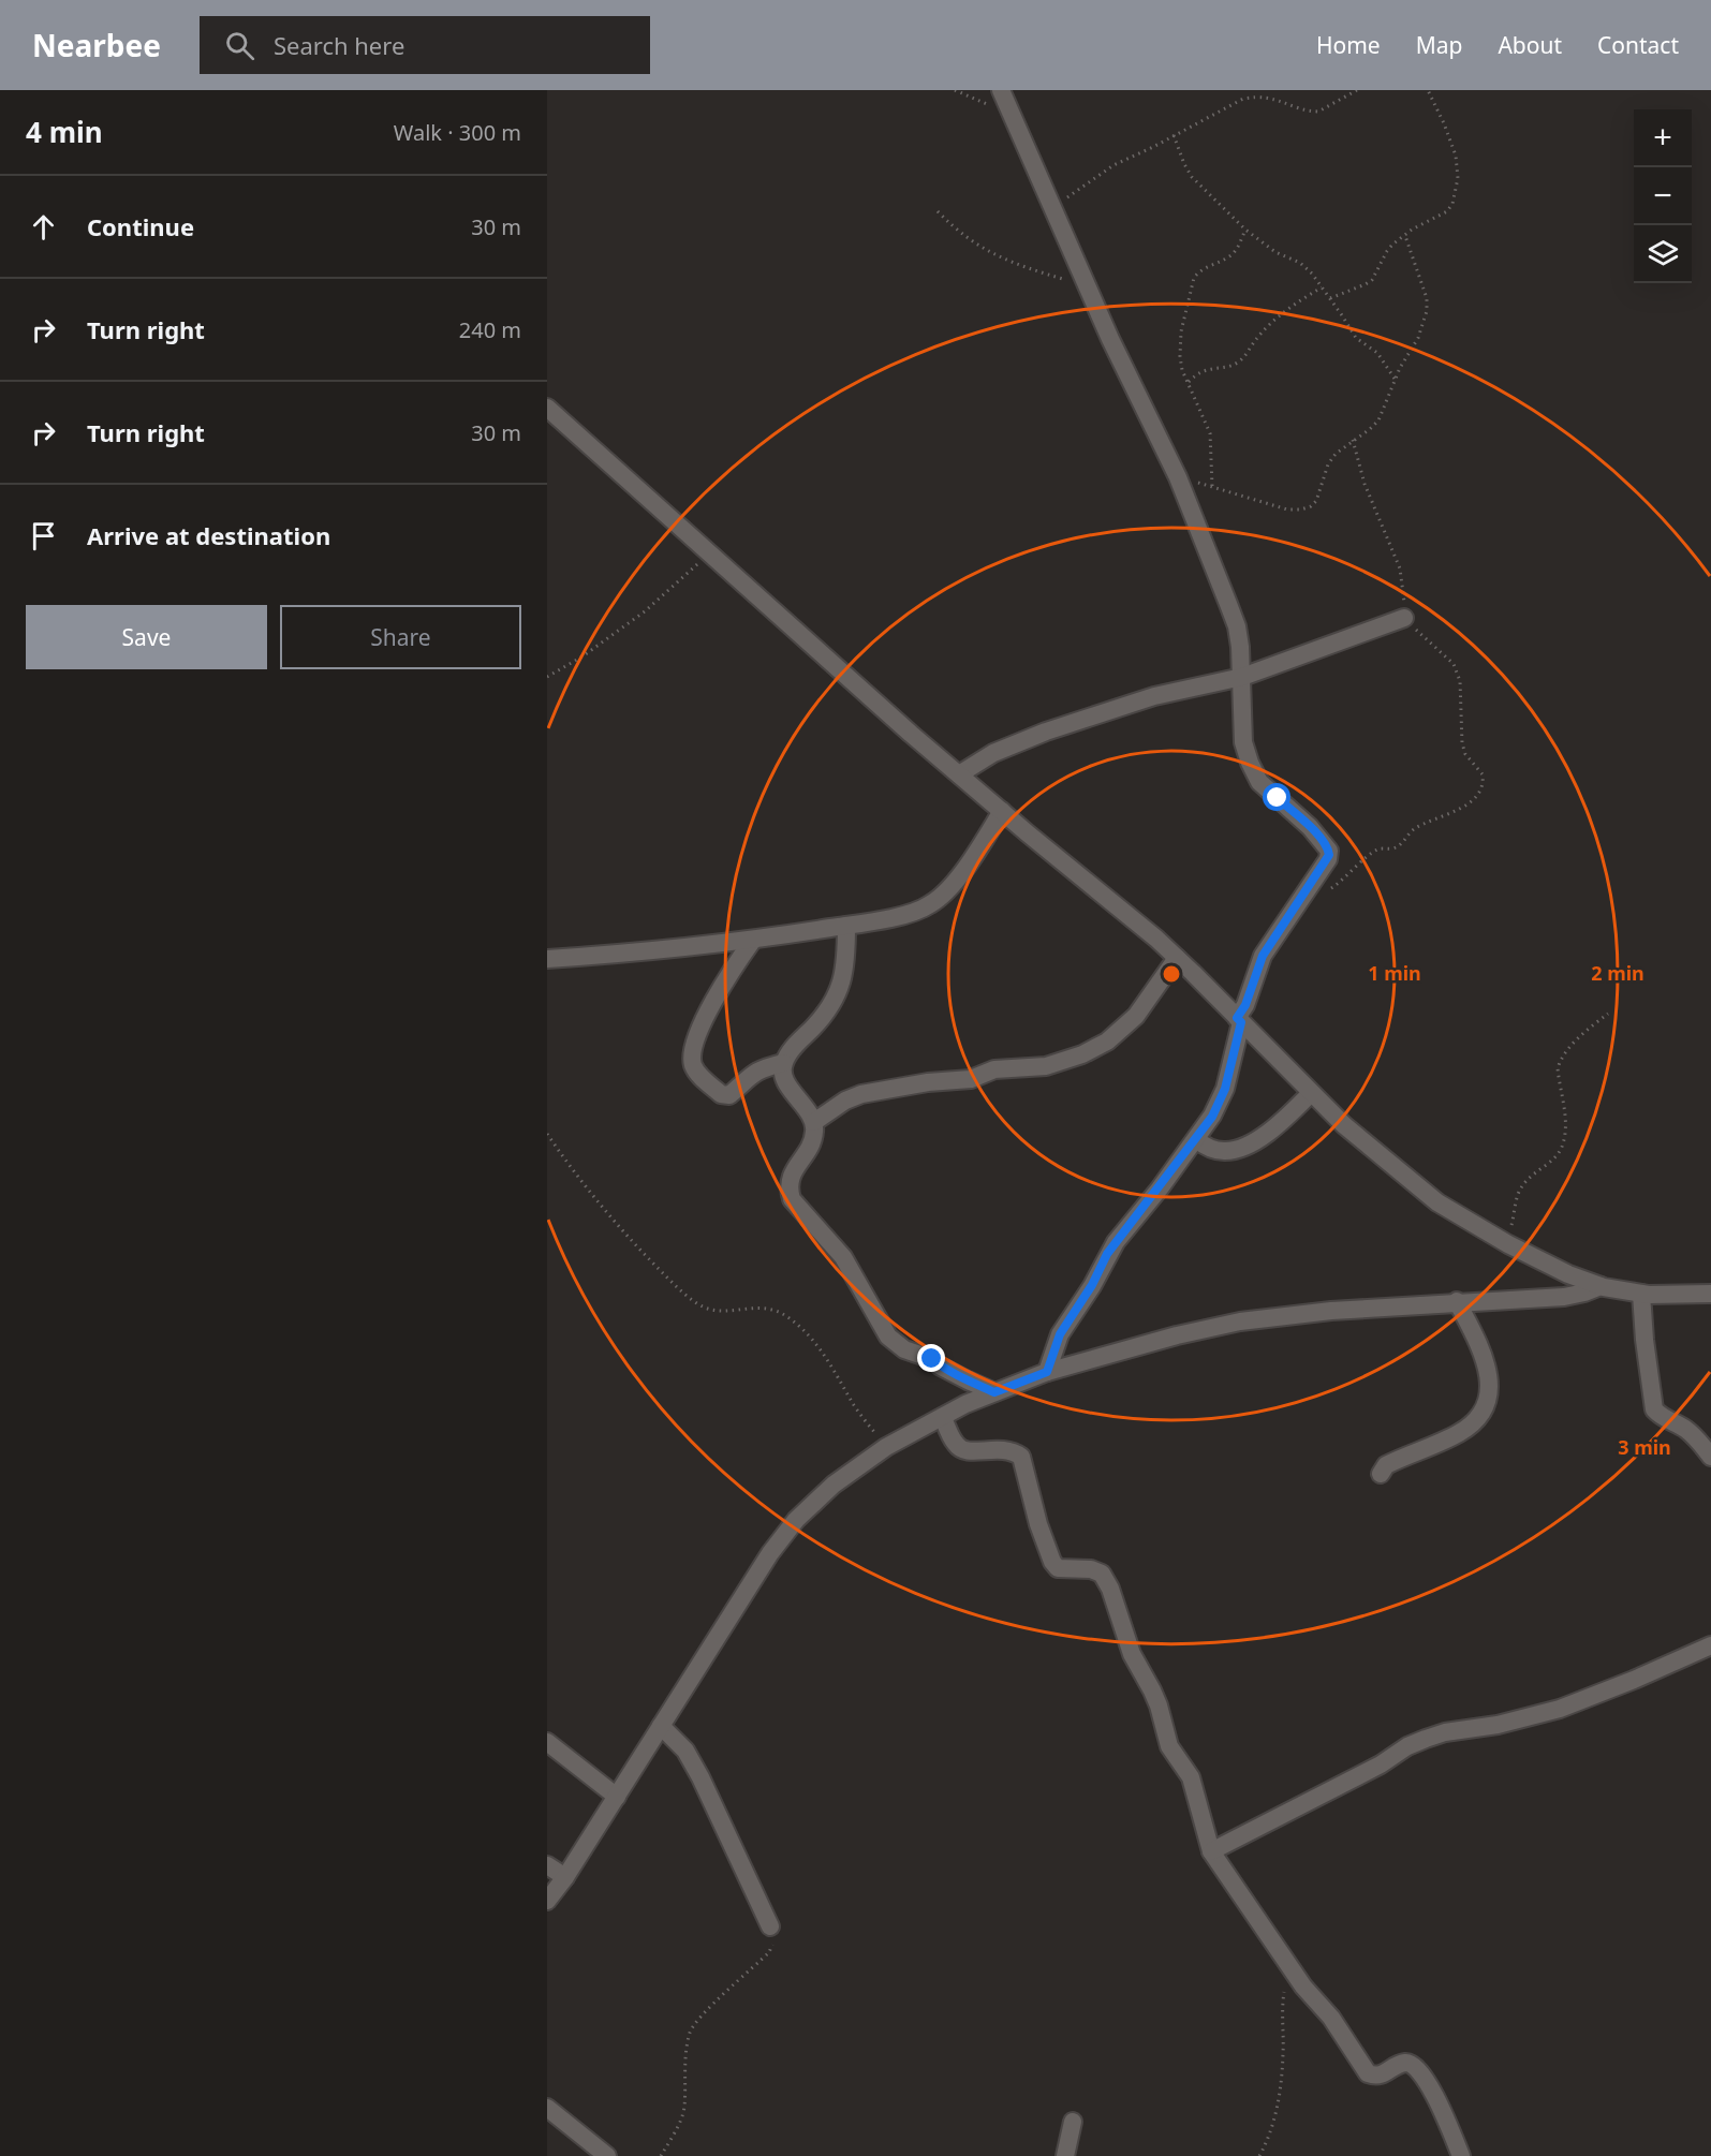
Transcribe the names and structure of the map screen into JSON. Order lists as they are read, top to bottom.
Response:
{
  "page": {
    "header": "Nearbee",
    "search": "Search here",
    "nav": [
      "Home",
      "Map",
      "About",
      "Contact"
    ],
    "heading": ["4 min", "Walk · 300 m"],
    "map_buttons": ["+", "−"],
    "list": [
      ["Continue", "30 m"],
      ["Turn right", "240 m"],
      ["Turn right", "30 m"],
      "Arrive at destination"
    ],
    "buttons": ["Save", "Share"]
  },
  "rings": ["1 min", "2 min", "3 min"]
}
